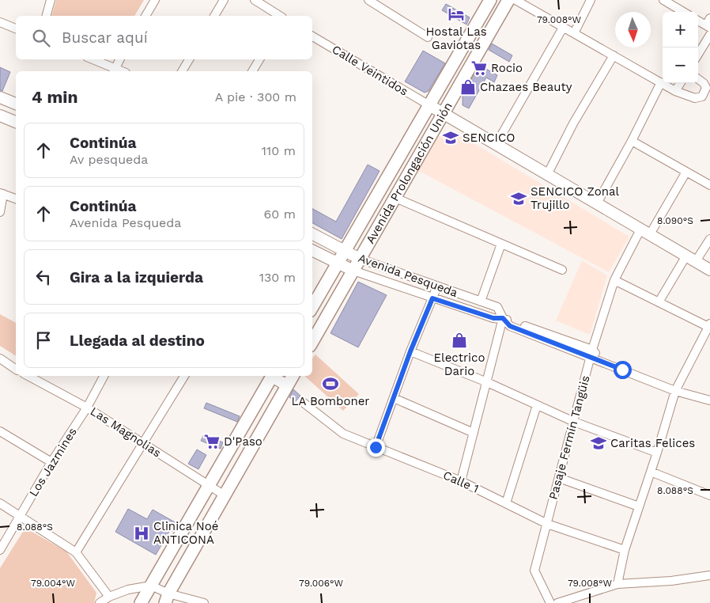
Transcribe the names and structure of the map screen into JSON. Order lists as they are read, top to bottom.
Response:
{
  "streets": {
    "main road": ["Avenida Prolongación Unión"],
    "street": [
      "Calle Veintidos",
      "Avenida Pesqueda",
      "Las Magnolias",
      "Pasaje Fermín Tangüis",
      "Los Jazmines",
      "Calle 1"
    ]
  },
  "crossings": [
    ["Calle Veintidos", "Avenida Prolongación Unión"],
    ["Avenida Prolongación Unión", "Avenida Pesqueda"],
    ["Avenida Pesqueda", "Pasaje Fermín Tangüis"],
    ["Las Magnolias", "Los Jazmines"],
    ["Pasaje Fermín Tangüis", "Calle 1"]
  ],
  "places": {
    "hotel": ["Hostal Las Gaviotas"],
    "supermarket": ["Rocio", "D'Paso"],
    "shop": ["Chazaes Beauty", "Electrico Dario"],
    "school or university": ["SENCICO", "SENCICO Zonal Trujillo", "Caritas Felices"],
    "sports": ["LA Bomboner"],
    "hospital": ["Clinica Noé ANTICONA"]
  },
  "north": "bottom",
  "page": {
    "map_buttons": ["+", "−"],
    "search": "Buscar aquí",
    "heading": ["4 min", "A pie · 300 m"],
    "list": [
      ["Continúa", "Av pesqueda", "110 m"],
      ["Continúa", "Avenida Pesqueda", "60 m"],
      ["Gira a la izquierda", "130 m"],
      "Llegada al destino"
    ]
  },
  "coordinates": [
    "79.008°W",
    "8.090°S",
    "8.088°S",
    "79.004°W",
    "79.006°W"
  ]
}
